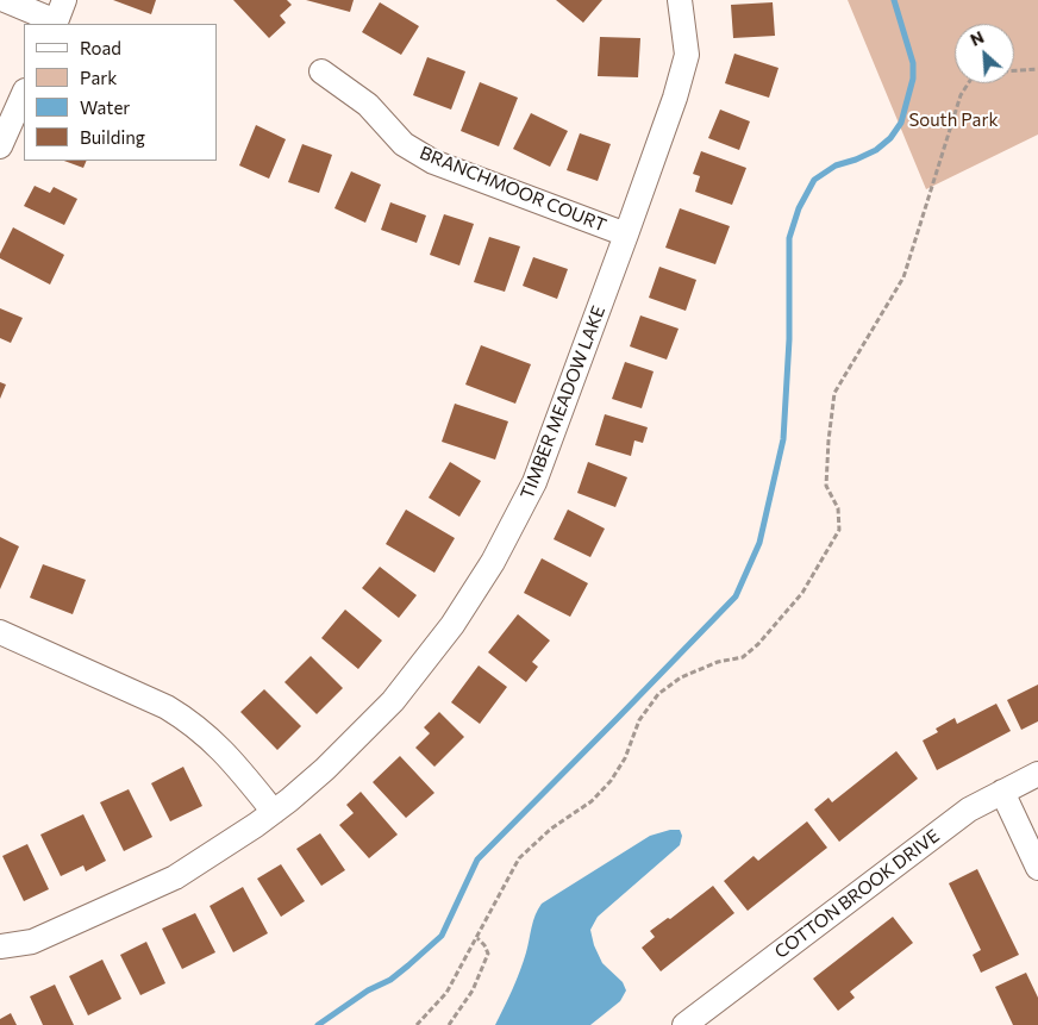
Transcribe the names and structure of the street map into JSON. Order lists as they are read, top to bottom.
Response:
{
  "streets": {
    "street": ["BRANCHMOOR COURT", "TIMBER MEADOW LAKE", "COTTON BROOK DRIVE"]
  },
  "crossings": [
    ["BRANCHMOOR COURT", "TIMBER MEADOW LAKE"]
  ],
  "parks": ["South Park"],
  "legend": [
    "Road",
    "Park",
    "Water",
    "Building"
  ],
  "north": "top left"
}
